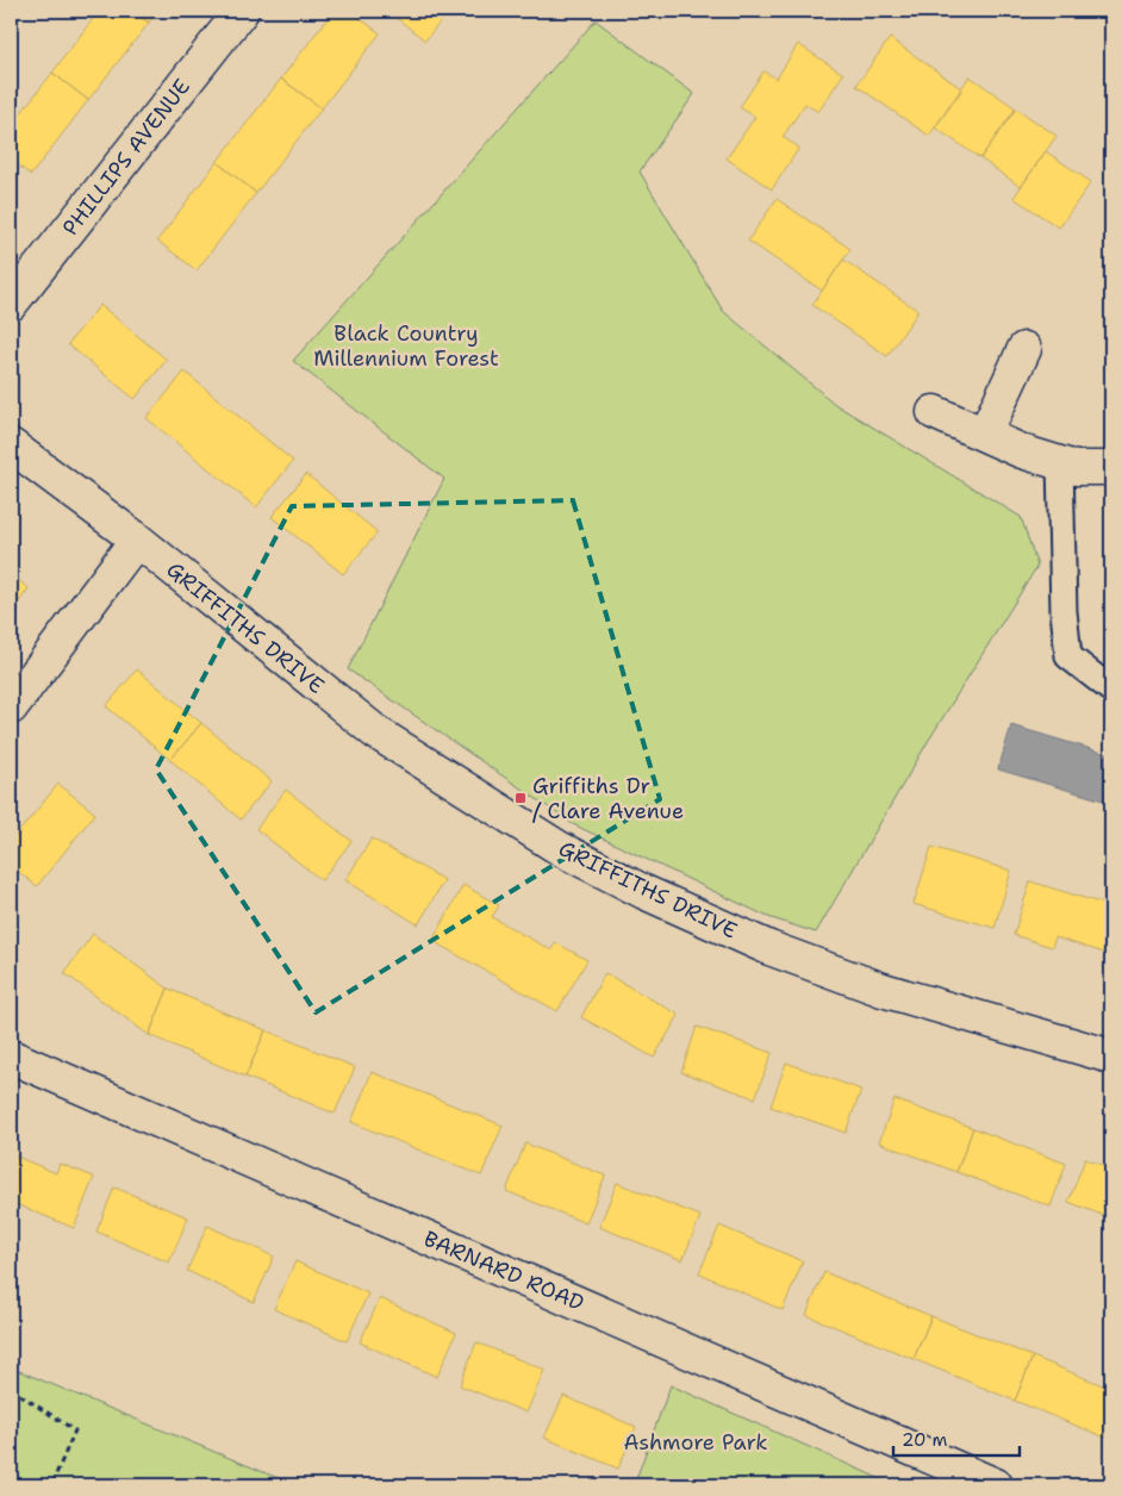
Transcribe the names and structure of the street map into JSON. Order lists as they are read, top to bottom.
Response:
{
  "streets": {
    "street": ["PHILLIPS AVENUE", "GRIFFITHS DRIVE", "BARNARD ROAD"]
  },
  "parks": ["Black Country Millennium Forest", "Ashmore Park"],
  "places": {
    "transit": ["Griffiths Dr / Clare Avenue"]
  },
  "scale_bar": "20 m"
}
